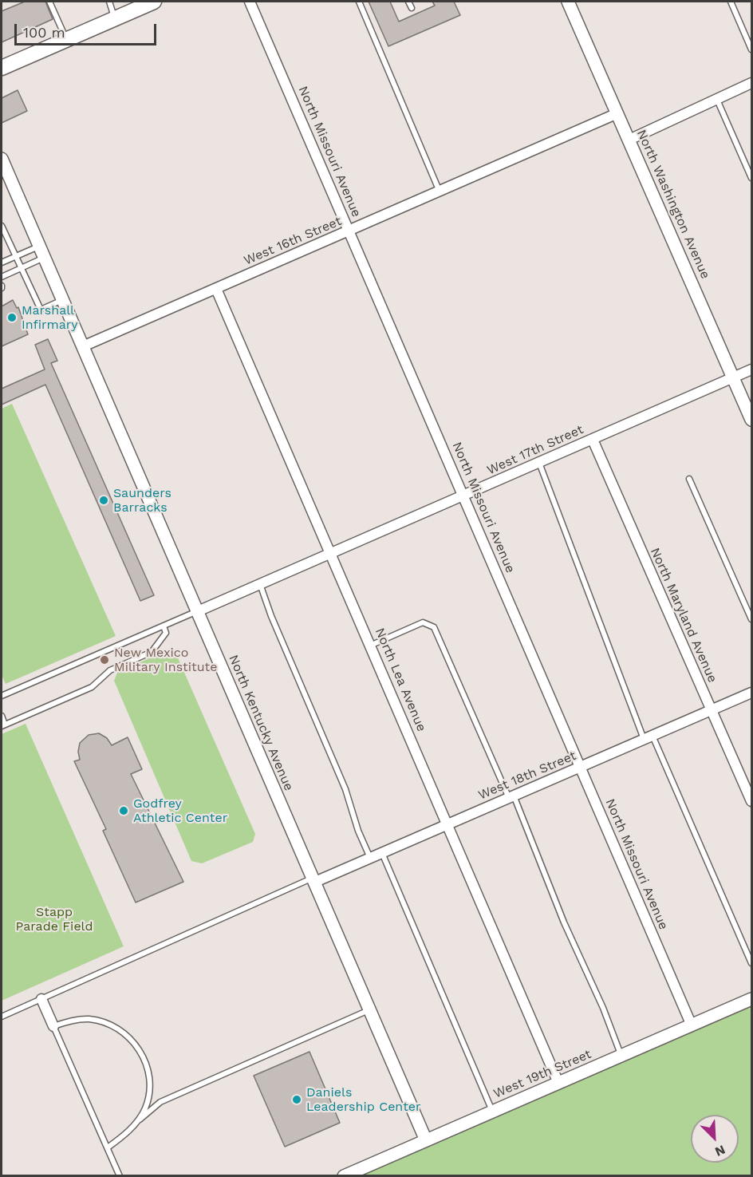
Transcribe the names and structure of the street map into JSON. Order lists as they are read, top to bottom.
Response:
{
  "streets": {
    "street": [
      "North Missouri Avenue",
      "North Washington Avenue",
      "West 16th Street",
      "West 17th Street",
      "North Maryland Avenue",
      "North Lea Avenue",
      "North Kentucky Avenue",
      "West 18th Street",
      "West 19th Street"
    ]
  },
  "crossings": [
    ["North Missouri Avenue", "West 16th Street"],
    ["North Missouri Avenue", "West 17th Street"],
    ["North Missouri Avenue", "West 18th Street"],
    ["North Missouri Avenue", "West 19th Street"],
    ["North Washington Avenue", "West 16th Street"],
    ["North Washington Avenue", "West 17th Street"],
    ["West 16th Street", "North Lea Avenue"],
    ["West 16th Street", "North Kentucky Avenue"],
    ["West 17th Street", "North Maryland Avenue"],
    ["West 17th Street", "North Lea Avenue"],
    ["West 17th Street", "North Kentucky Avenue"],
    ["North Maryland Avenue", "West 18th Street"],
    ["North Lea Avenue", "West 18th Street"],
    ["North Lea Avenue", "West 19th Street"],
    ["North Kentucky Avenue", "West 18th Street"],
    ["North Kentucky Avenue", "West 19th Street"]
  ],
  "parks": ["Stapp Parade Field"],
  "places": [
    "Marshall Infirmary",
    "Saunders Barracks",
    "New Mexico Military Institute",
    "Godfrey Athletic Center",
    "Daniels Leadership Center"
  ],
  "scale_bar": "100 m",
  "north": "bottom right"
}
